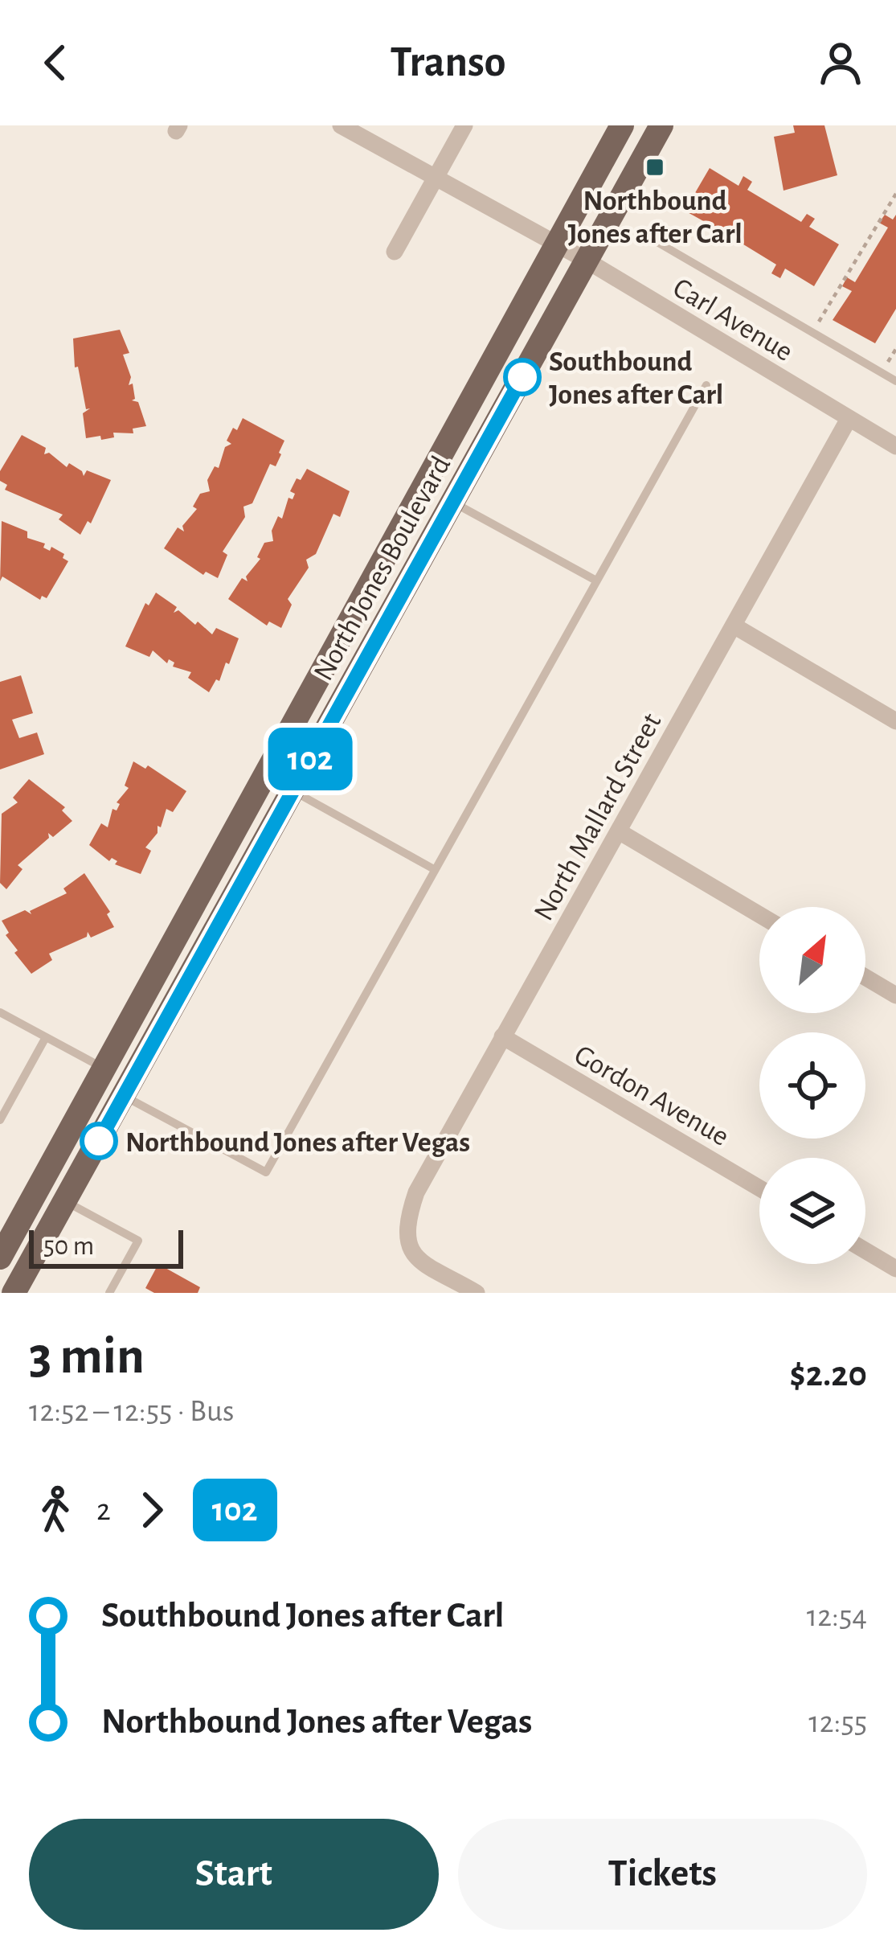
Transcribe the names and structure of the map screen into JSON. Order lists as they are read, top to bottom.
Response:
{
  "streets": {
    "main road": ["North Jones Boulevard"],
    "street": ["Carl Avenue", "North Mallard Street", "Gordon Avenue"]
  },
  "crossings": [
    ["Carl Avenue", "North Jones Boulevard"],
    ["Carl Avenue", "North Mallard Street"],
    ["North Mallard Street", "Gordon Avenue"]
  ],
  "places": {
    "transit": ["Northbound Jones after Carl"],
    "other": ["Southbound Jones after Carl", "Northbound Jones after Vegas"]
  },
  "lines": ["bus line 102"],
  "scale_bar": "50 m",
  "north": "top right",
  "page": {
    "header": "Transo",
    "on_map": "102",
    "scale": "50 m",
    "heading": ["3 min", "12:52 – 12:55 · Bus", "$2.20"],
    "legs": ["2", "102"],
    "list": [
      {
        "name": "Southbound Jones after Carl",
        "value": "12:54"
      },
      {
        "name": "Northbound Jones after Vegas",
        "value": "12:55"
      }
    ],
    "buttons": ["Start", "Tickets"]
  }
}
